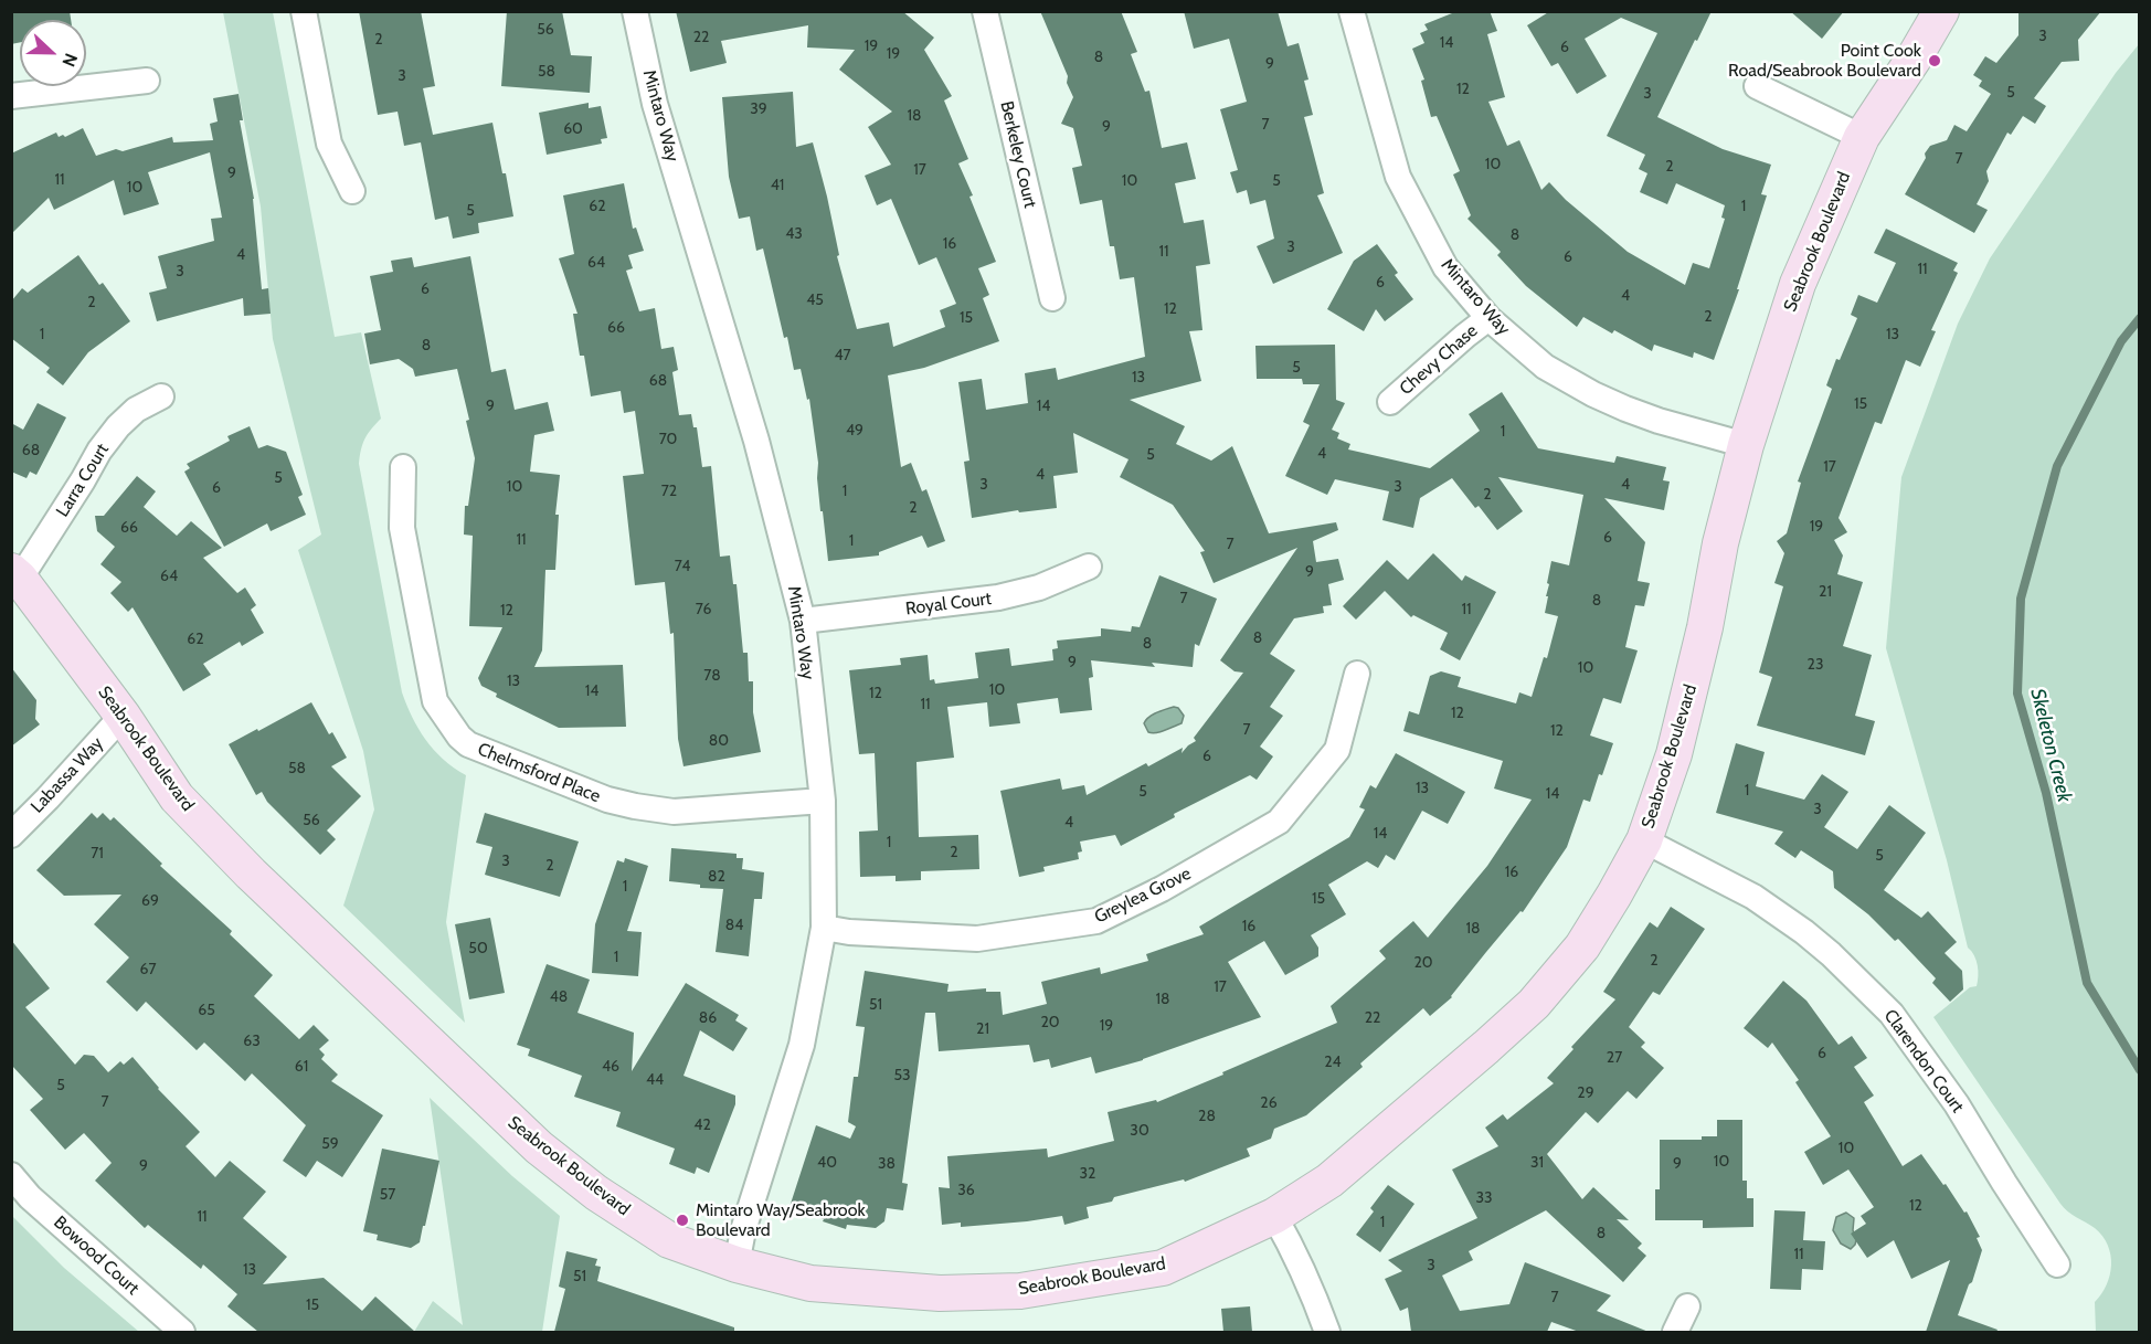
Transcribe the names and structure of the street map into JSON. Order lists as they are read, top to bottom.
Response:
{
  "streets": {
    "street": [
      "Mintaro Way",
      "Berkeley Court",
      "Seabrook Boulevard",
      "Chevy Chase",
      "Larra Court",
      "Royal Court",
      "Chelmsford Place",
      "Labassa Way",
      "Greylea Grove",
      "Clarendon Court",
      "Bowood Court"
    ]
  },
  "crossings": [
    ["Mintaro Way", "Seabrook Boulevard"],
    ["Mintaro Way", "Chevy Chase"],
    ["Mintaro Way", "Royal Court"],
    ["Mintaro Way", "Chelmsford Place"],
    ["Mintaro Way", "Greylea Grove"],
    ["Seabrook Boulevard", "Larra Court"],
    ["Seabrook Boulevard", "Labassa Way"],
    ["Seabrook Boulevard", "Clarendon Court"]
  ],
  "water": ["Skeleton Creek"],
  "places": ["Point Cook Road/Seabrook Boulevard", "Mintaro Way/Seabrook Boulevard"],
  "house_numbers": [
    "56",
    "3",
    "22",
    "2",
    "14",
    "19",
    "6",
    "19",
    "8",
    "9",
    "58",
    "3",
    "12",
    "5",
    "3",
    "39",
    "18",
    "7",
    "9",
    "60",
    "7",
    "10",
    "2",
    "17",
    "9",
    "11",
    "10",
    "5",
    "41",
    "10",
    "62",
    "1",
    "5",
    "43",
    "8",
    "16",
    "3",
    "11",
    "4",
    "6",
    "64",
    "11",
    "3",
    "6",
    "6",
    "4",
    "45",
    "2",
    "12",
    "2",
    "15",
    "66",
    "1",
    "13",
    "8",
    "47",
    "5",
    "13",
    "68",
    "15",
    "9",
    "14",
    "49",
    "1",
    "70",
    "68",
    "4",
    "5",
    "17",
    "4",
    "5",
    "3",
    "4",
    "10",
    "3",
    "6",
    "72",
    "1",
    "2",
    "2",
    "19",
    "66",
    "6",
    "11",
    "1",
    "7",
    "74",
    "9",
    "64",
    "21",
    "7",
    "8",
    "76",
    "11",
    "12",
    "8",
    "62",
    "8",
    "9",
    "23",
    "10",
    "78",
    "13",
    "10",
    "14",
    "12",
    "11",
    "12",
    "7",
    "12",
    "80",
    "6",
    "58",
    "13",
    "1",
    "5",
    "14",
    "3",
    "56",
    "4",
    "14",
    "1",
    "2",
    "71",
    "5",
    "3",
    "2",
    "16",
    "82",
    "1",
    "15",
    "69",
    "84",
    "16",
    "18",
    "50",
    "1",
    "2",
    "20",
    "67",
    "17",
    "48",
    "18",
    "51",
    "65",
    "86",
    "22",
    "20",
    "19",
    "21",
    "63",
    "6",
    "27",
    "24",
    "61",
    "46",
    "53",
    "44",
    "5",
    "29",
    "7",
    "26",
    "28",
    "42",
    "30",
    "59",
    "10",
    "10",
    "40",
    "31",
    "38",
    "9",
    "9",
    "32",
    "36",
    "57",
    "33",
    "12",
    "11",
    "1",
    "8",
    "11",
    "3",
    "13",
    "51",
    "7",
    "15"
  ],
  "north": "right"
}
